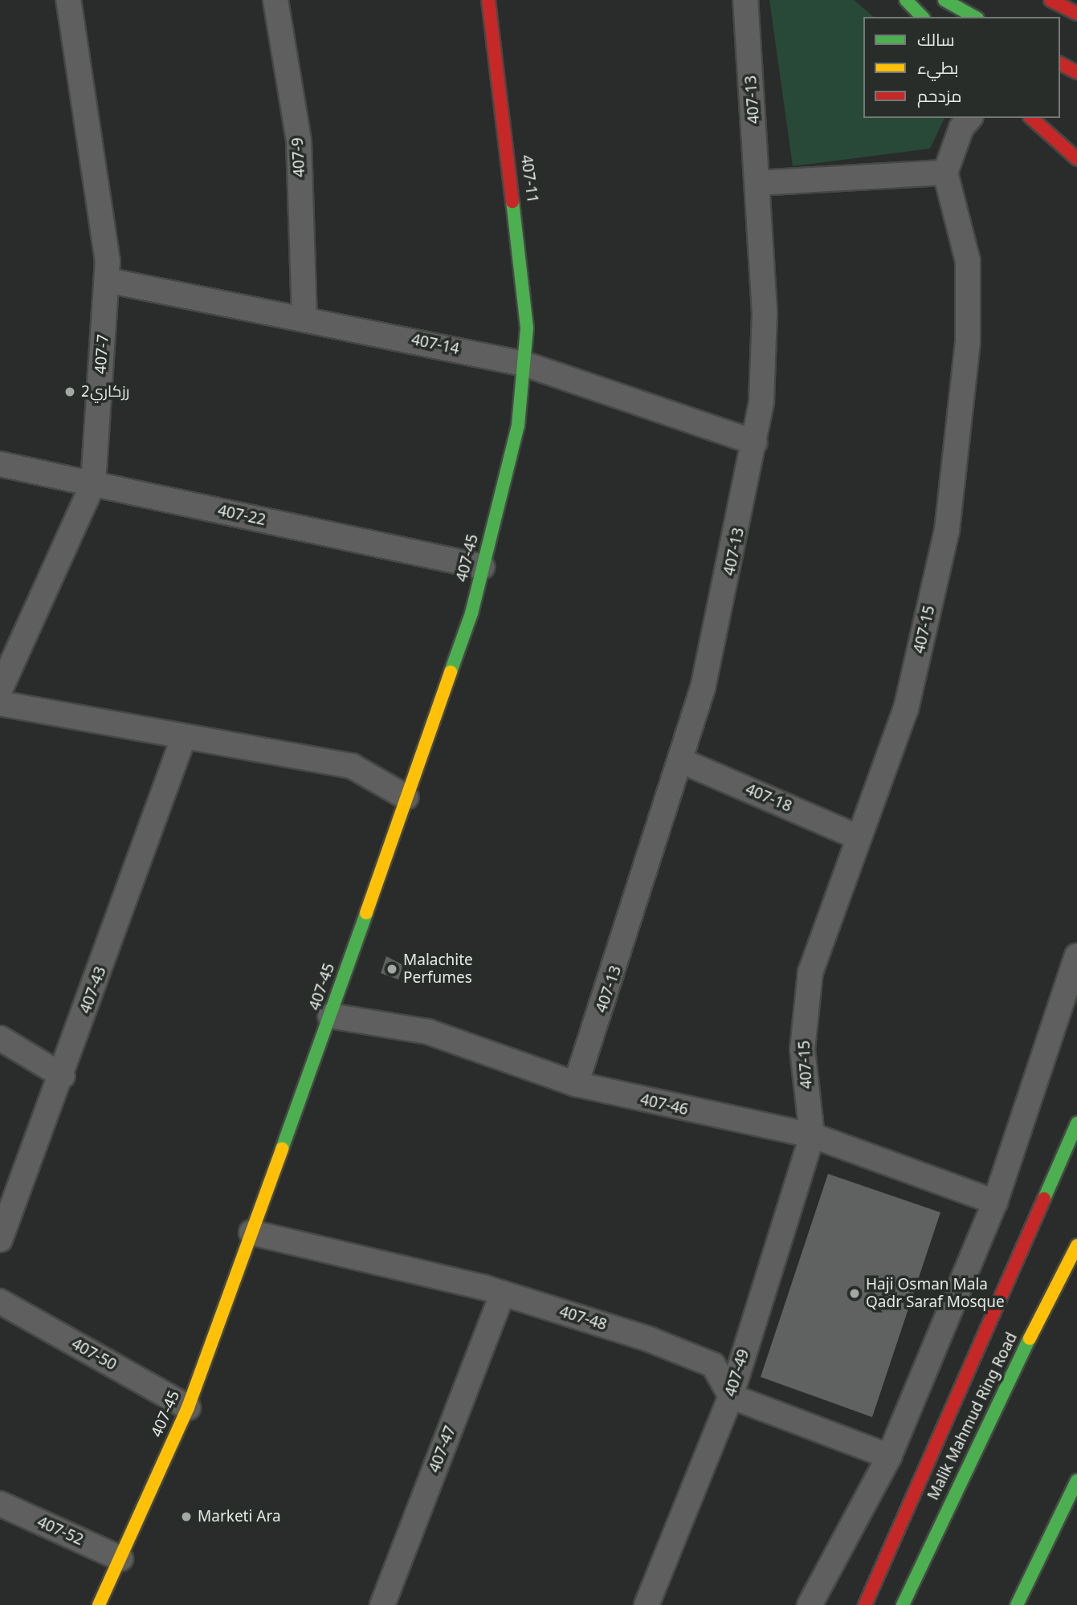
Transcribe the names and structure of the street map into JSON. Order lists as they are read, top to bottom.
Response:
{
  "streets": {
    "main road": ["407-11", "407-45", "Malik Mahmud Ring Road"],
    "street": [
      "407-13",
      "407-9",
      "407-14",
      "407-7",
      "407-22",
      "407-15",
      "407-18",
      "407-43",
      "407-46",
      "407-48",
      "407-50",
      "407-49",
      "407-47",
      "407-52"
    ]
  },
  "crossings": [
    ["407-13", "407-14"],
    ["407-13", "407-18"],
    ["407-13", "407-46"],
    ["407-9", "407-14"],
    ["407-11", "407-14"],
    ["407-11", "407-45"],
    ["407-14", "407-7"],
    ["407-14", "407-45"],
    ["407-7", "407-22"],
    ["407-22", "407-45"],
    ["407-45", "407-46"],
    ["407-45", "407-48"],
    ["407-45", "407-50"],
    ["407-45", "407-52"],
    ["407-15", "407-18"],
    ["407-15", "407-46"],
    ["407-15", "407-49"],
    ["407-46", "407-49"],
    ["407-48", "407-49"],
    ["407-48", "407-47"]
  ],
  "places": [
    "رزكاري2",
    "Malachite Perfumes",
    "Haji Osman Mala Qadr Saraf Mosque",
    "Marketi Ara"
  ],
  "legend": ["سالك", "بطيء", "مزدحم"]
}
